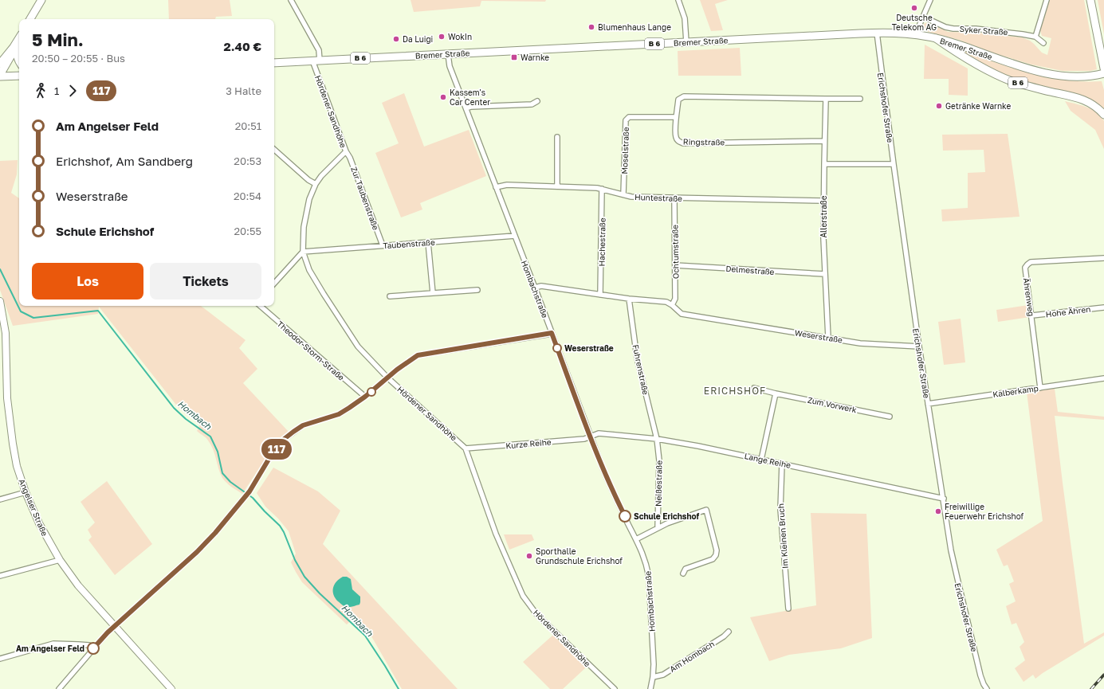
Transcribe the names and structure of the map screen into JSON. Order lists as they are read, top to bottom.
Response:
{
  "streets": {
    "main road": ["Bremer Straße", "B 6", "Angelser Straße"],
    "street": [
      "Syker Straße",
      "Erichshofer Straße",
      "Hördener Sandhöhe",
      "Ringstraße",
      "Moselstraße",
      "Huntestraße",
      "Zur Taubenstraße",
      "Allerstraße",
      "Hachestraße",
      "Taubenstraße",
      "Ochtumstraße",
      "Delmestraße",
      "Hombachstraße",
      "Ährenweg",
      "Hohe Ähren",
      "Weserstraße",
      "Theodor-Storm-Straße",
      "Fuhrenstraße",
      "Kalberkamp",
      "Zum Vorwerk",
      "Kurze Reihe",
      "Lange Reihe",
      "Neißestraße",
      "Im Kleinen Bruch",
      "Am Hombach"
    ]
  },
  "crossings": [
    ["Bremer Straße", "B 6"],
    ["Bremer Straße", "Erichshofer Straße"],
    ["Bremer Straße", "Hördener Sandhöhe"],
    ["Bremer Straße", "Hombachstraße"],
    ["Erichshofer Straße", "Weserstraße"],
    ["Erichshofer Straße", "Kalberkamp"],
    ["Erichshofer Straße", "Lange Reihe"],
    ["Hördener Sandhöhe", "Zur Taubenstraße"],
    ["Hördener Sandhöhe", "Taubenstraße"],
    ["Hördener Sandhöhe", "Kurze Reihe"],
    ["Ringstraße", "Moselstraße"],
    ["Moselstraße", "Huntestraße"],
    ["Huntestraße", "Allerstraße"],
    ["Huntestraße", "Hachestraße"],
    ["Huntestraße", "Ochtumstraße"],
    ["Huntestraße", "Hombachstraße"],
    ["Zur Taubenstraße", "Taubenstraße"],
    ["Allerstraße", "Delmestraße"],
    ["Allerstraße", "Weserstraße"],
    ["Hachestraße", "Weserstraße"],
    ["Taubenstraße", "Hombachstraße"],
    ["Ochtumstraße", "Delmestraße"],
    ["Ochtumstraße", "Weserstraße"],
    ["Hombachstraße", "Weserstraße"],
    ["Hombachstraße", "Kurze Reihe"],
    ["Hombachstraße", "Lange Reihe"],
    ["Hombachstraße", "Am Hombach"],
    ["Ährenweg", "Hohe Ähren"],
    ["Ährenweg", "Kalberkamp"],
    ["Weserstraße", "Fuhrenstraße"],
    ["Fuhrenstraße", "Lange Reihe"],
    ["Fuhrenstraße", "Neißestraße"],
    ["Kurze Reihe", "Lange Reihe"],
    ["Lange Reihe", "Neißestraße"],
    ["Lange Reihe", "Im Kleinen Bruch"]
  ],
  "districts": ["ERICHSHOF"],
  "water": ["Hombach"],
  "places": {
    "other": [
      "Deutsche Telekom AG",
      "Blumenhaus Lange",
      "WokIn",
      "Da Luigi",
      "Kassem's Car Center",
      "Getränke Warnke",
      "Weserstraße",
      "Freiwillige Feuerwehr Erichshof",
      "Schule Erichshof",
      "Sporthalle Grundschule Erichshof",
      "Am Angelser Feld"
    ],
    "transit": ["Warnke"]
  },
  "lines": ["bus line 117"],
  "page": {
    "on_map": "117",
    "heading": ["5 Min.", "20:50 – 20:55 · Bus", "2.40 €"],
    "legs": ["1", "117", "3 Halte"],
    "list": [
      {
        "name": "Am Angelser Feld",
        "value": "20:51"
      },
      {
        "name": "Erichshof, Am Sandberg",
        "value": "20:53"
      },
      {
        "name": "Weserstraße",
        "value": "20:54"
      },
      {
        "name": "Schule Erichshof",
        "value": "20:55"
      }
    ],
    "buttons": ["Los", "Tickets"]
  }
}
